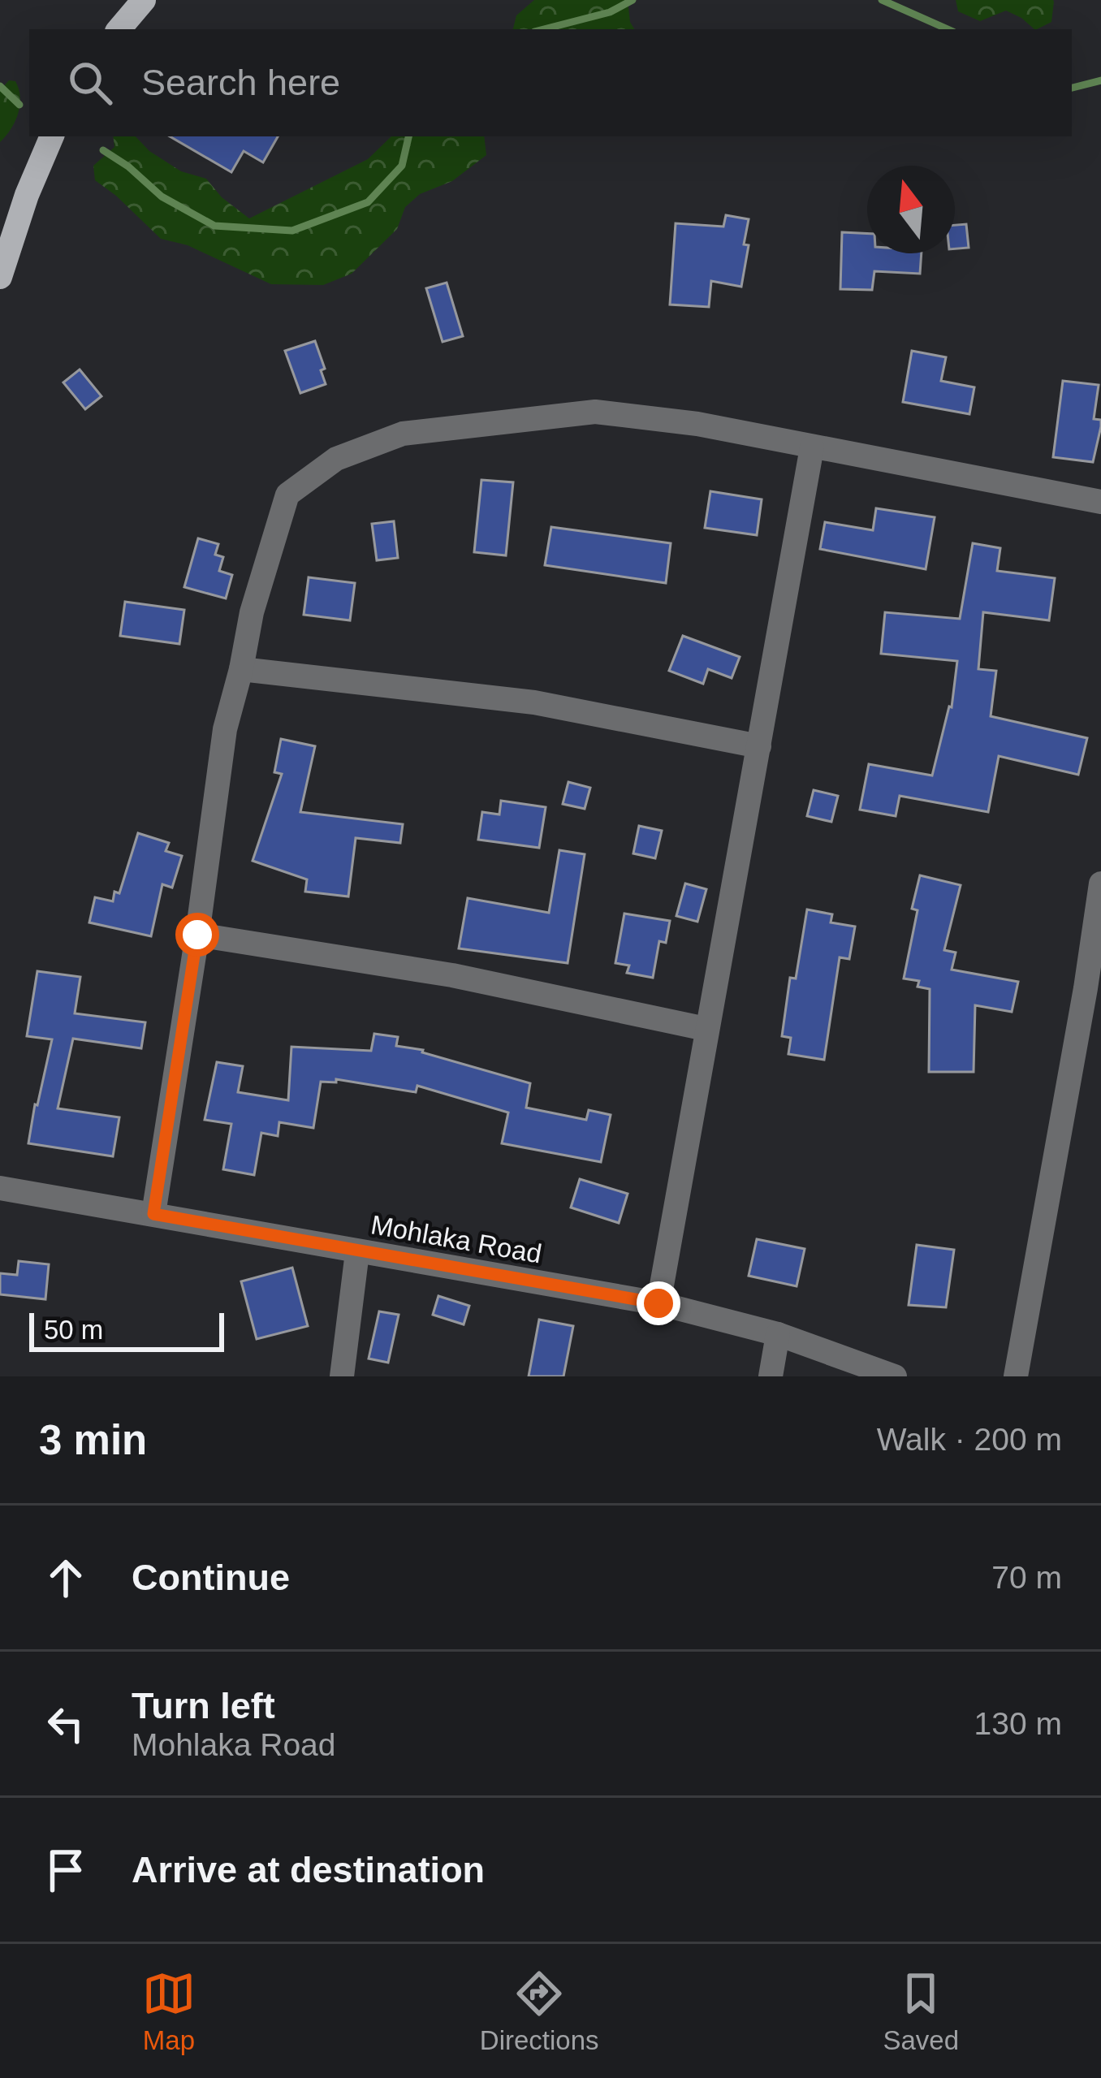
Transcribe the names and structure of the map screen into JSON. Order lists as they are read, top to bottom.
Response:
{
  "streets": {
    "street": ["Mohlaka Road"]
  },
  "scale_bar": "50 m",
  "north": "top",
  "page": {
    "search": "Search here",
    "scale": "50 m",
    "heading": ["3 min", "Walk · 200 m"],
    "list": [
      ["Continue", "70 m"],
      ["Turn left", "Mohlaka Road", "130 m"],
      "Arrive at destination"
    ],
    "nav": ["Map", "Directions", "Saved"]
  }
}
